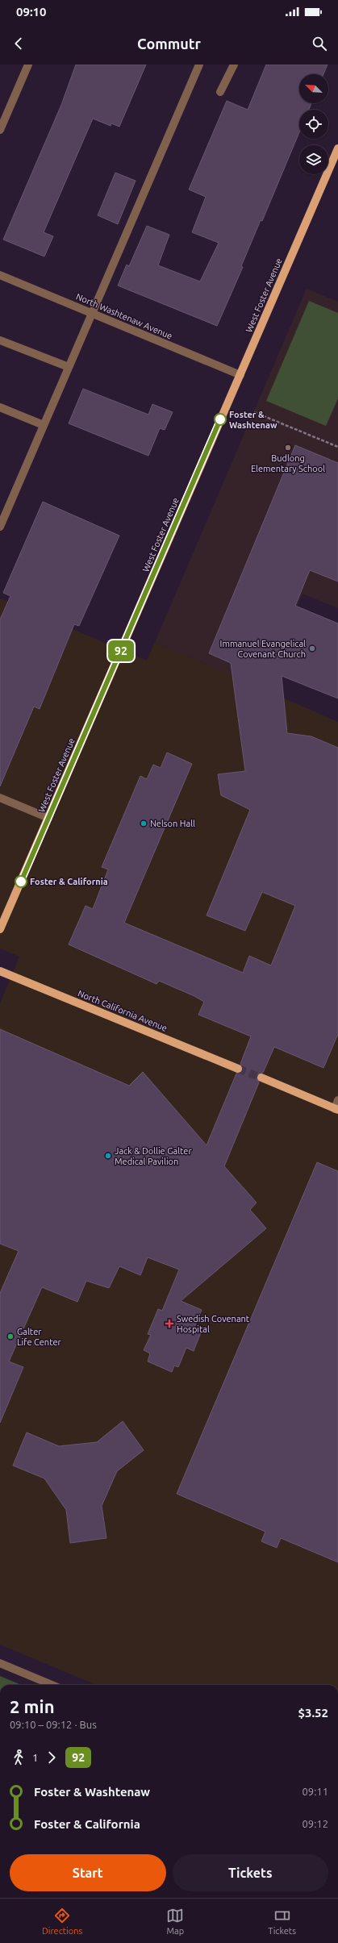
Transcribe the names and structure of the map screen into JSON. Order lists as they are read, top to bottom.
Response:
{
  "streets": {
    "main road": ["West Foster Avenue", "North California Avenue"],
    "street": ["North Washtenaw Avenue"]
  },
  "crossings": [
    ["West Foster Avenue", "North Washtenaw Avenue"]
  ],
  "places": {
    "other": [
      "Foster & Washtenaw",
      "Budlong Elementary School",
      "Immanuel Evangelical Covenant Church",
      "Nelson Hall",
      "Foster & California",
      "Jack & Dollie Galter Medical Pavilion",
      "Galter Life Center"
    ],
    "health": ["Swedish Covenant Hospital"]
  },
  "lines": ["bus line 92"],
  "north": "top left",
  "page": {
    "status": "09:10",
    "header": "Commutr",
    "on_map": "92",
    "heading": ["2 min", "09:10 – 09:12 · Bus", "$3.52"],
    "legs": ["1", "92"],
    "list": [
      {
        "name": "Foster & Washtenaw",
        "value": "09:11"
      },
      {
        "name": "Foster & California",
        "value": "09:12"
      }
    ],
    "buttons": ["Start", "Tickets"],
    "tabs": ["Directions", "Map", "Tickets"]
  }
}
